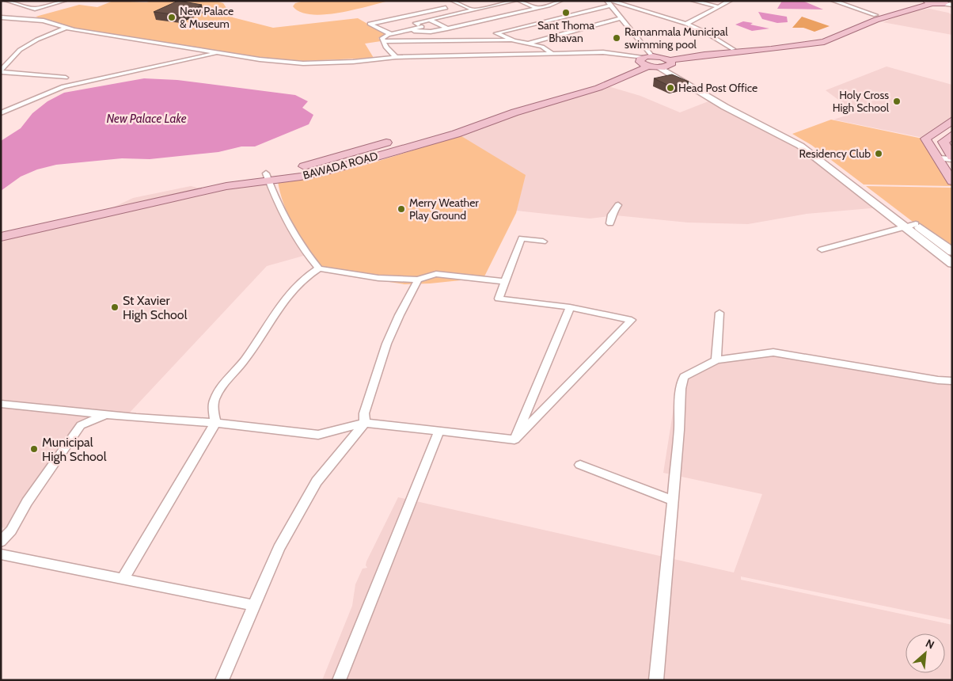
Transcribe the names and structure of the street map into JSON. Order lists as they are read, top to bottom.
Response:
{
  "streets": {
    "main road": ["BAWADA ROAD"]
  },
  "water": ["New Palace Lake"],
  "places": [
    "Sant Thoma Bhavan",
    "New Palace & Museum",
    "Ramanmala Municipal swimming pool",
    "Head Post Office",
    "Holy Cross High School",
    "Residency Club",
    "Merry Weather Play Ground",
    "St Xavier High School",
    "Municipal High School"
  ],
  "north": "top right"
}
